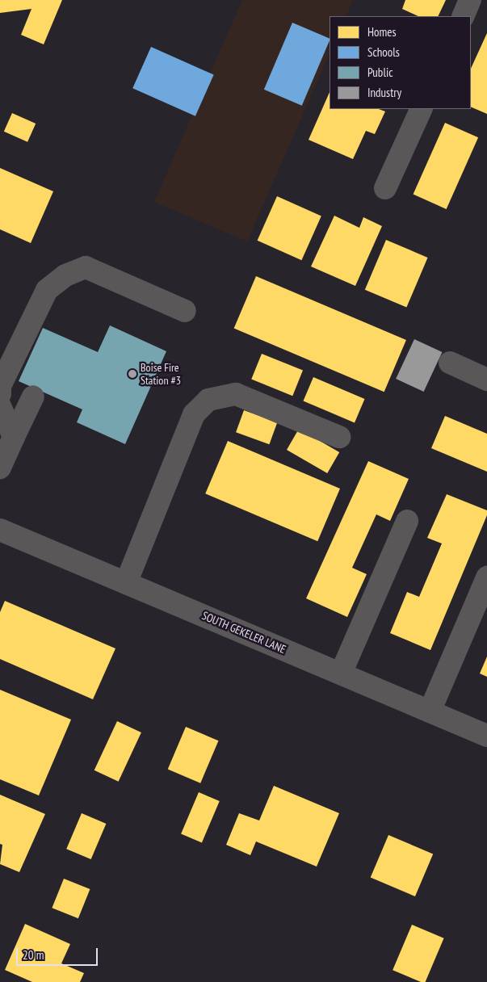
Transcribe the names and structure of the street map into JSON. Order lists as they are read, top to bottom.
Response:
{
  "streets": {
    "street": ["SOUTH GEKELER LANE"]
  },
  "places": ["Boise Fire Station #3"],
  "legend": [
    "Homes",
    "Schools",
    "Public",
    "Industry"
  ],
  "scale_bar": "20 m"
}
